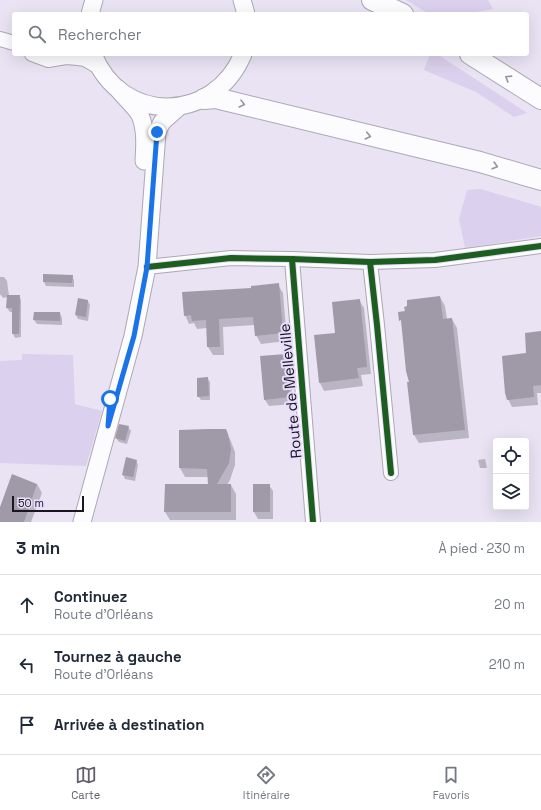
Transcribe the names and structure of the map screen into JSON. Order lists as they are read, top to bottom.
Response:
{
  "streets": {
    "street": ["Route de Melleville"]
  },
  "scale_bar": "50 m",
  "page": {
    "search": "Rechercher",
    "scale": "50 m",
    "heading": ["3 min", "À pied · 230 m"],
    "list": [
      ["Continuez", "Route d'Orléans", "20 m"],
      ["Tournez à gauche", "Route d'Orléans", "210 m"],
      "Arrivée à destination"
    ],
    "nav": ["Carte", "Itinéraire", "Favoris"]
  }
}
